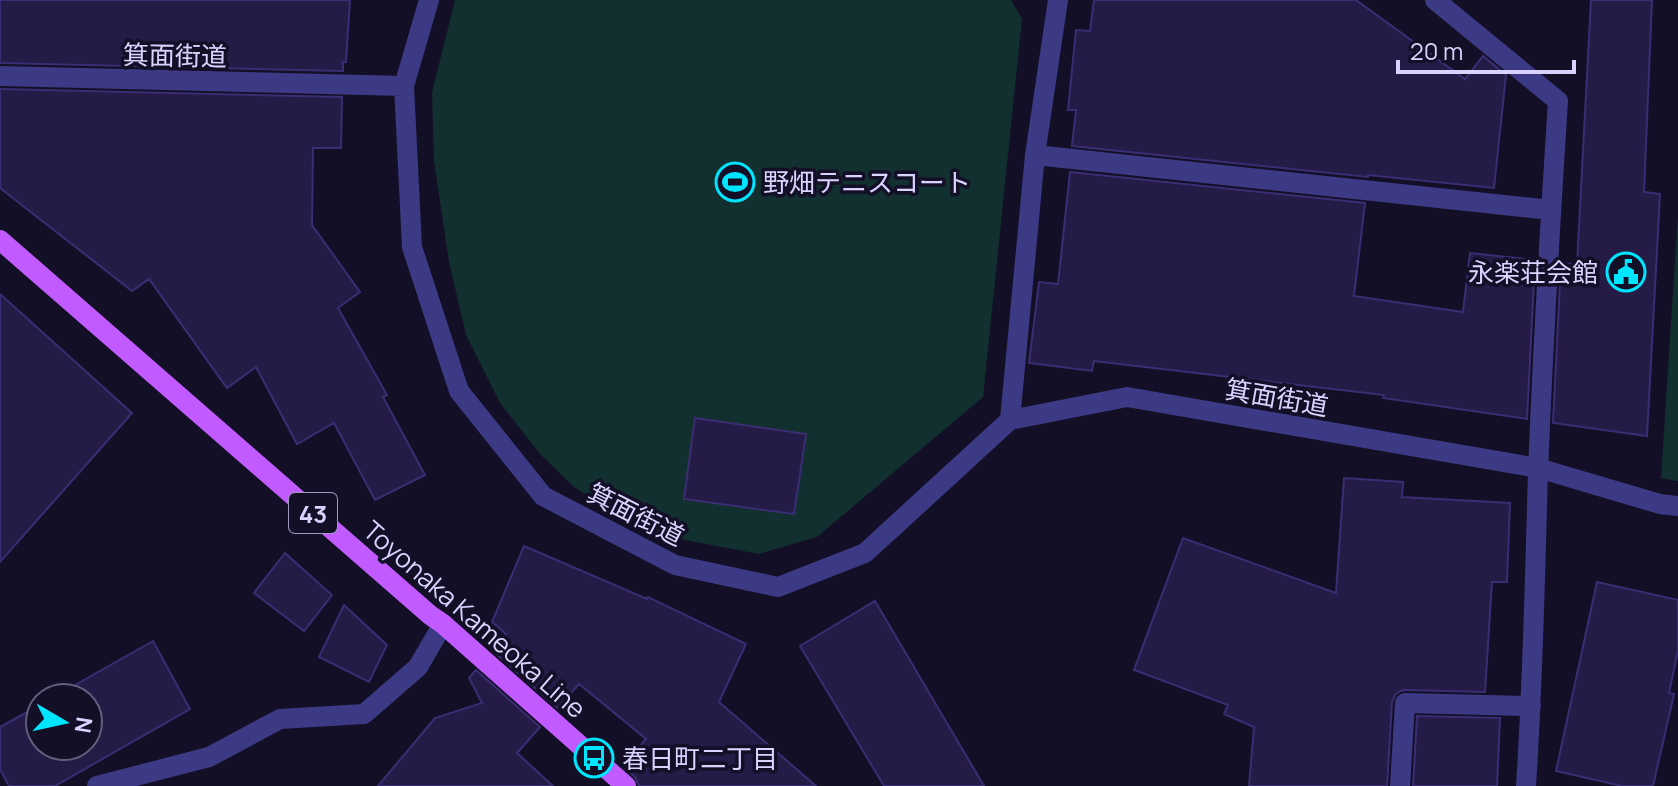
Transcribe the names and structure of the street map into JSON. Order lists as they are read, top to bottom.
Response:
{
  "streets": {
    "main road": ["43", "Toyonaka Kameoka Line"],
    "street": ["箕面街道"]
  },
  "places": {
    "sports": ["野畑テニスコート"],
    "public building": ["永楽荘会館"],
    "bus stop": ["春日町二丁目"]
  },
  "scale_bar": "20 m",
  "north": "right"
}
